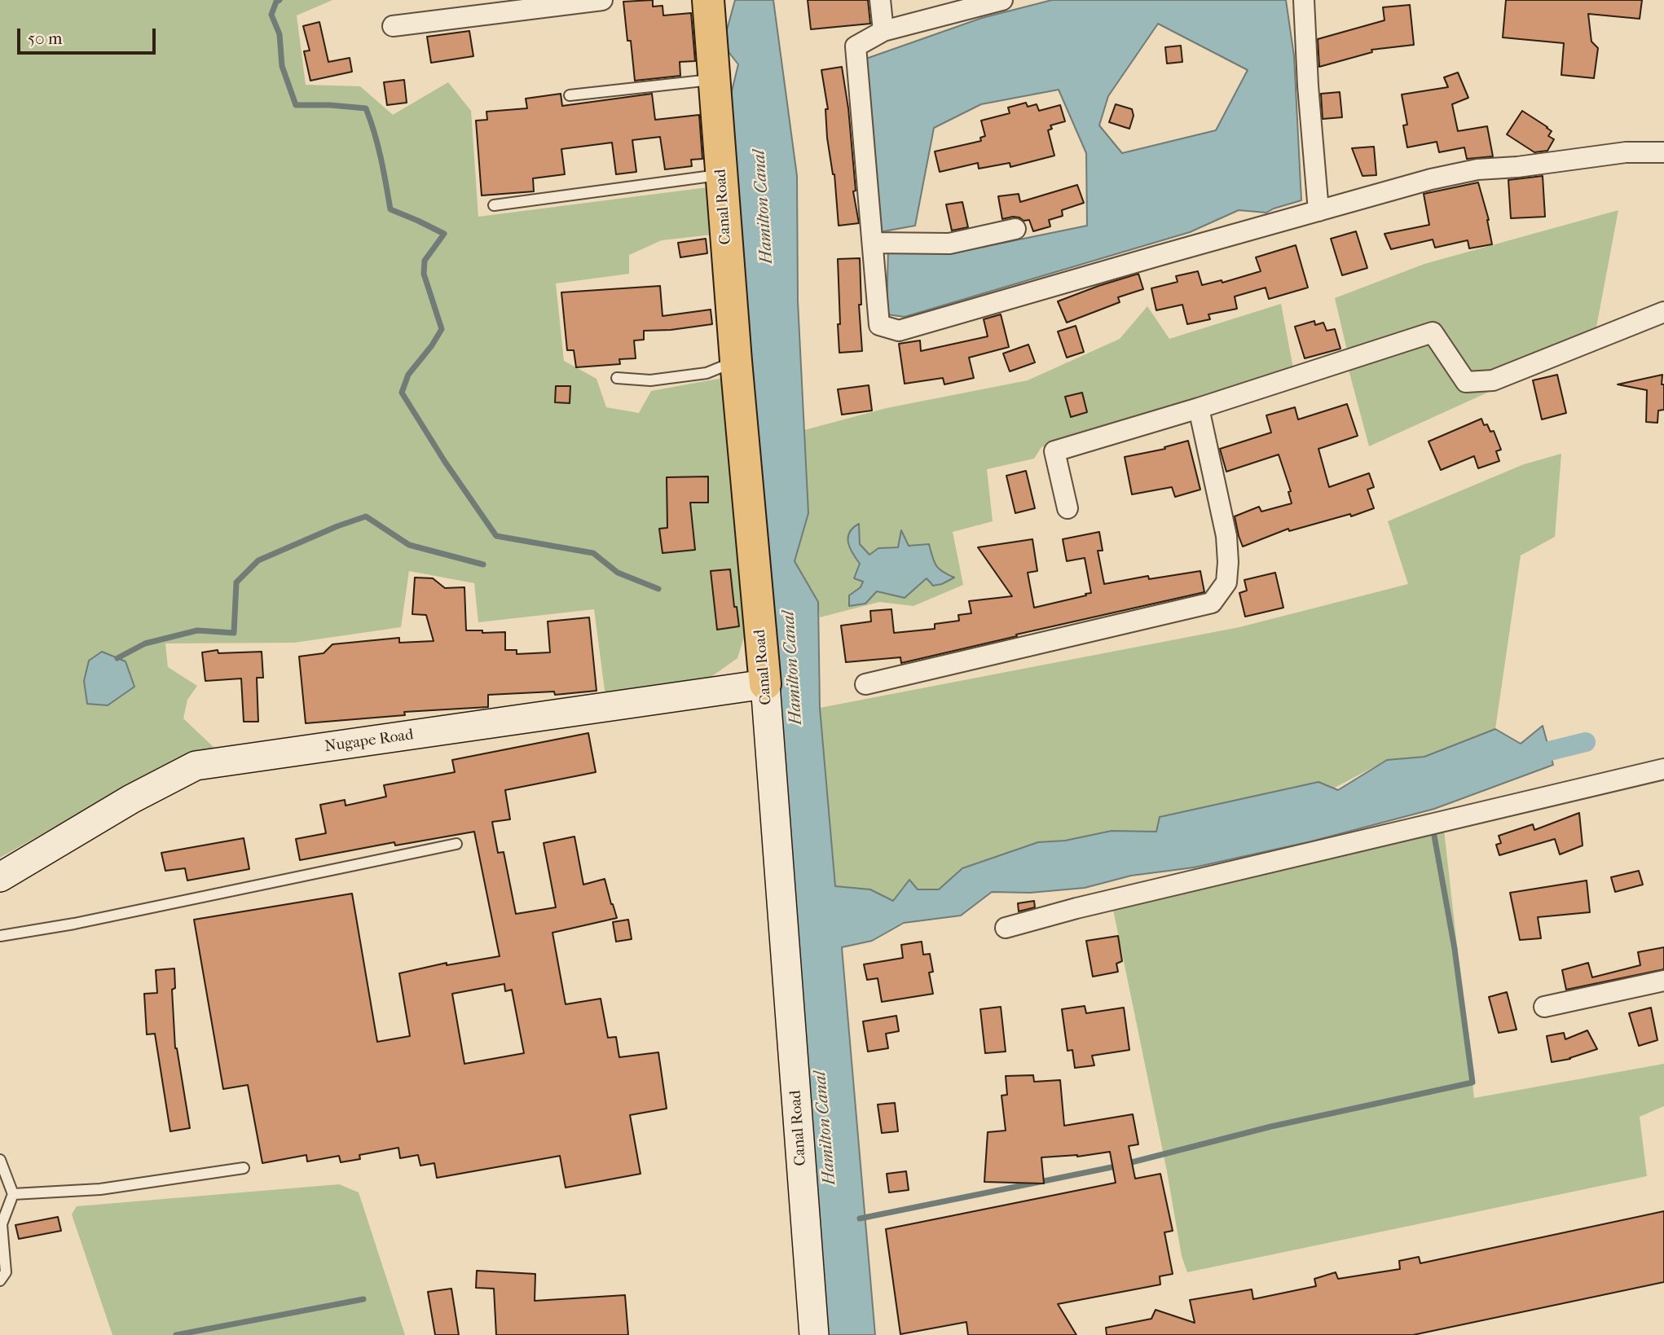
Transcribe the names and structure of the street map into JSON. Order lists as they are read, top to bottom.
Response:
{
  "streets": {
    "main road": ["Canal Road", "Nugape Road"]
  },
  "crossings": [
    ["Canal Road", "Nugape Road"]
  ],
  "water": ["Hamilton Canal"],
  "scale_bar": "50 m"
}
